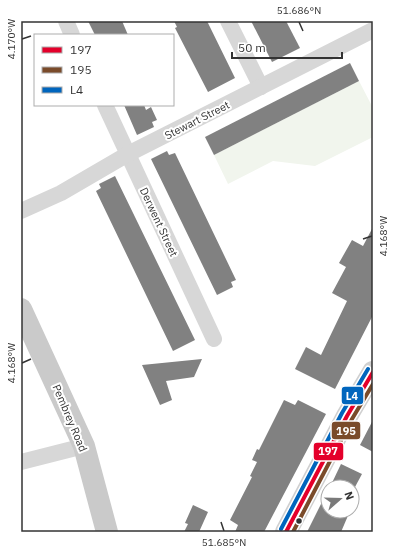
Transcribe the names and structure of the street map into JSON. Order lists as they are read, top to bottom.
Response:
{
  "streets": {
    "main road": ["Pembrey Road"],
    "street": ["Stewart Street", "Derwent Street"]
  },
  "crossings": [
    ["Stewart Street", "Derwent Street"]
  ],
  "lines": ["transit line L4", "transit line 197", "transit line 195"],
  "legend": ["197", "195", "L4"],
  "scale_bar": "50 m",
  "north": "right",
  "coordinates": [
    "51.686°N",
    "4.170°W",
    "4.168°W",
    "51.685°N"
  ]
}
